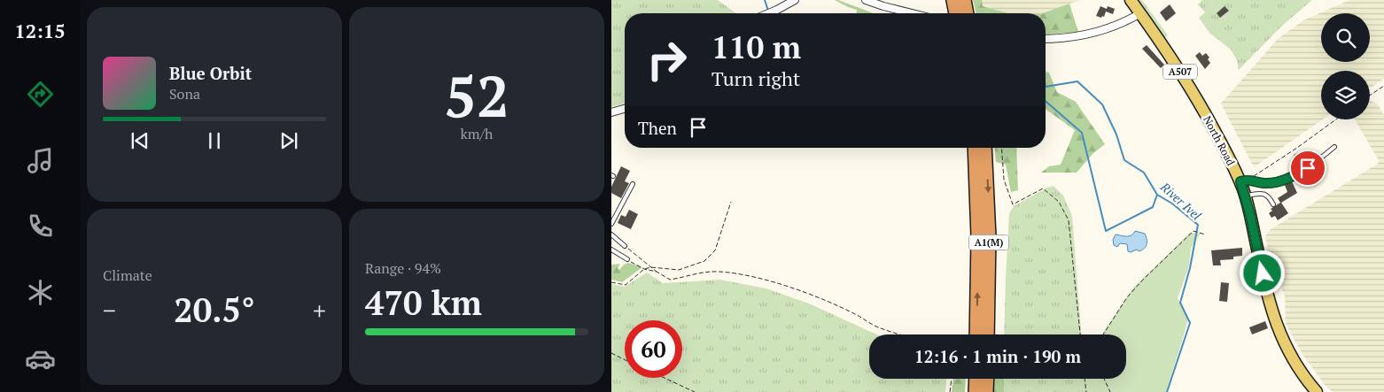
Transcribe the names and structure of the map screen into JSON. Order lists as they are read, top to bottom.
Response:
{
  "streets": {
    "highway": ["A1(M)"],
    "main road": ["A507", "North Road"]
  },
  "water": ["River Ivel"],
  "page": {
    "tabs": "12:15",
    "tile": [
      ["52", "km/h"],
      "Climate",
      ["Range · 94%", "470 km"]
    ],
    "turn": ["110 m", "Turn right"],
    "song": ["Blue Orbit", "Sona"],
    "then": "Then",
    "heat": ["−", "20.5°", "+"],
    "limit": "60",
    "trip": "12:16 · 1 min · 190 m"
  }
}
